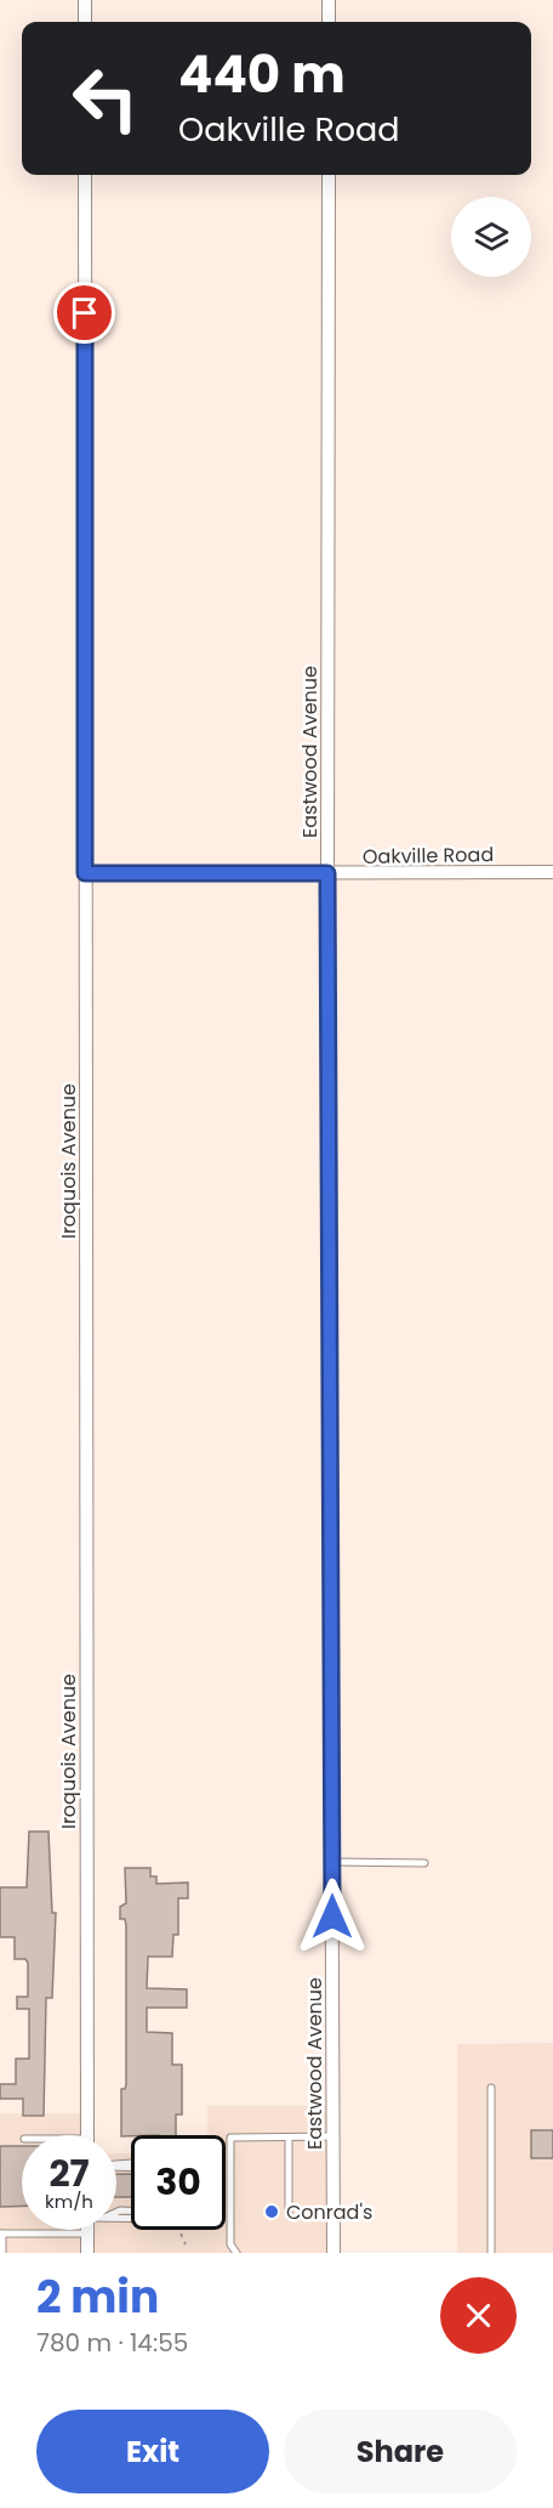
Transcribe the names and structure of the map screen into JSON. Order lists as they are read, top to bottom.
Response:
{
  "streets": {
    "street": ["Eastwood Avenue", "Oakville Road", "Iroquois Avenue"]
  },
  "crossings": [
    ["Eastwood Avenue", "Oakville Road"],
    ["Oakville Road", "Iroquois Avenue"]
  ],
  "places": ["Conrad's"],
  "page": {
    "turn": ["440 m", "Oakville Road"],
    "speed": "27 km/h",
    "limit": "30",
    "heading": ["2 min", "780 m · 14:55"],
    "buttons": ["Exit", "Share"]
  }
}
